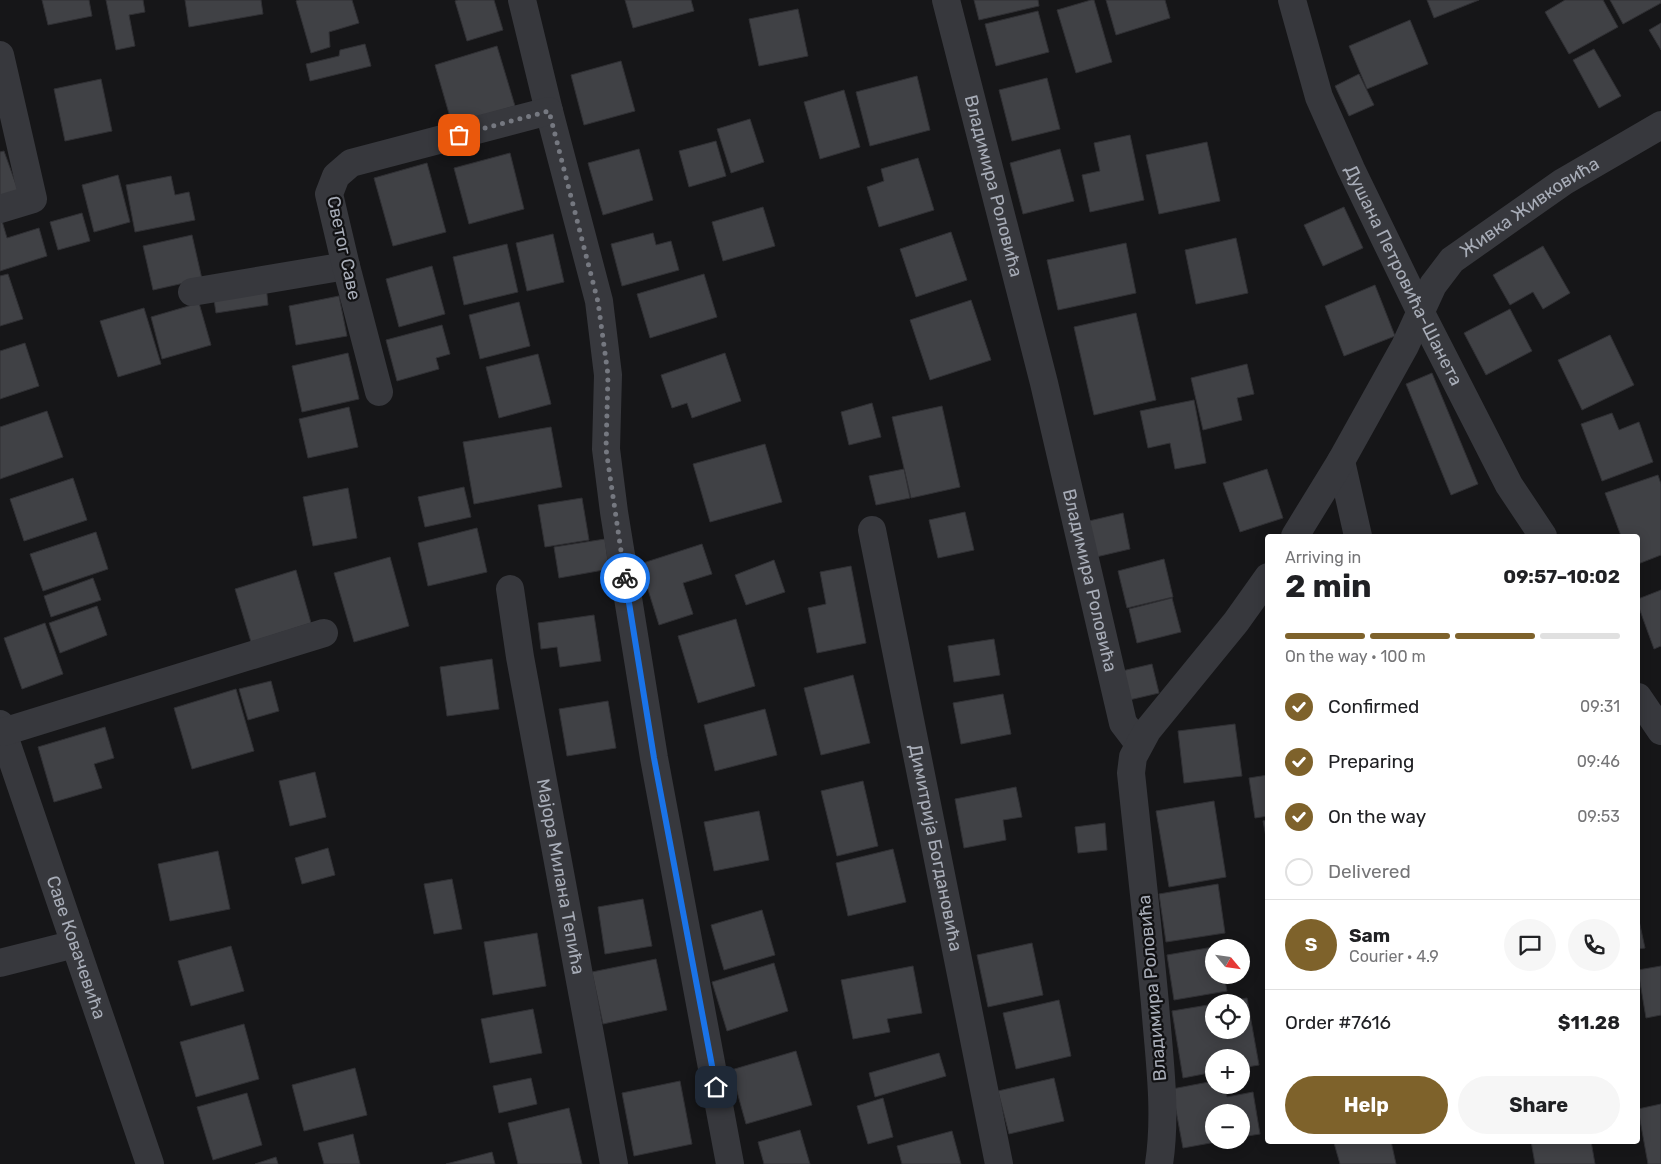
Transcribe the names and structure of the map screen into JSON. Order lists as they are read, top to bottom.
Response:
{
  "streets": {
    "street": [
      "Владимира Роловића",
      "Живка Живковића",
      "Светог Саве",
      "Душана Петровића-Шанета",
      "Димитрија Богдановића",
      "Мајора Милана Тепића",
      "Саве Ковачевића"
    ]
  },
  "crossings": [
    ["Живка Живковића", "Душана Петровића-Шанета"]
  ],
  "north": "bottom right",
  "page": {
    "heading": ["2 min", "Arriving in", "09:57–10:02"],
    "panel": [
      "Sam",
      "Courier · 4.9",
      "Order #7616",
      "$11.28"
    ],
    "bar": "On the way · 100 m",
    "list": [
      ["Confirmed", "09:31"],
      ["Preparing", "09:46"],
      ["On the way", "09:53"],
      "Delivered"
    ],
    "round": "S",
    "map_buttons": ["+", "−"],
    "buttons": ["Help", "Share"]
  }
}
